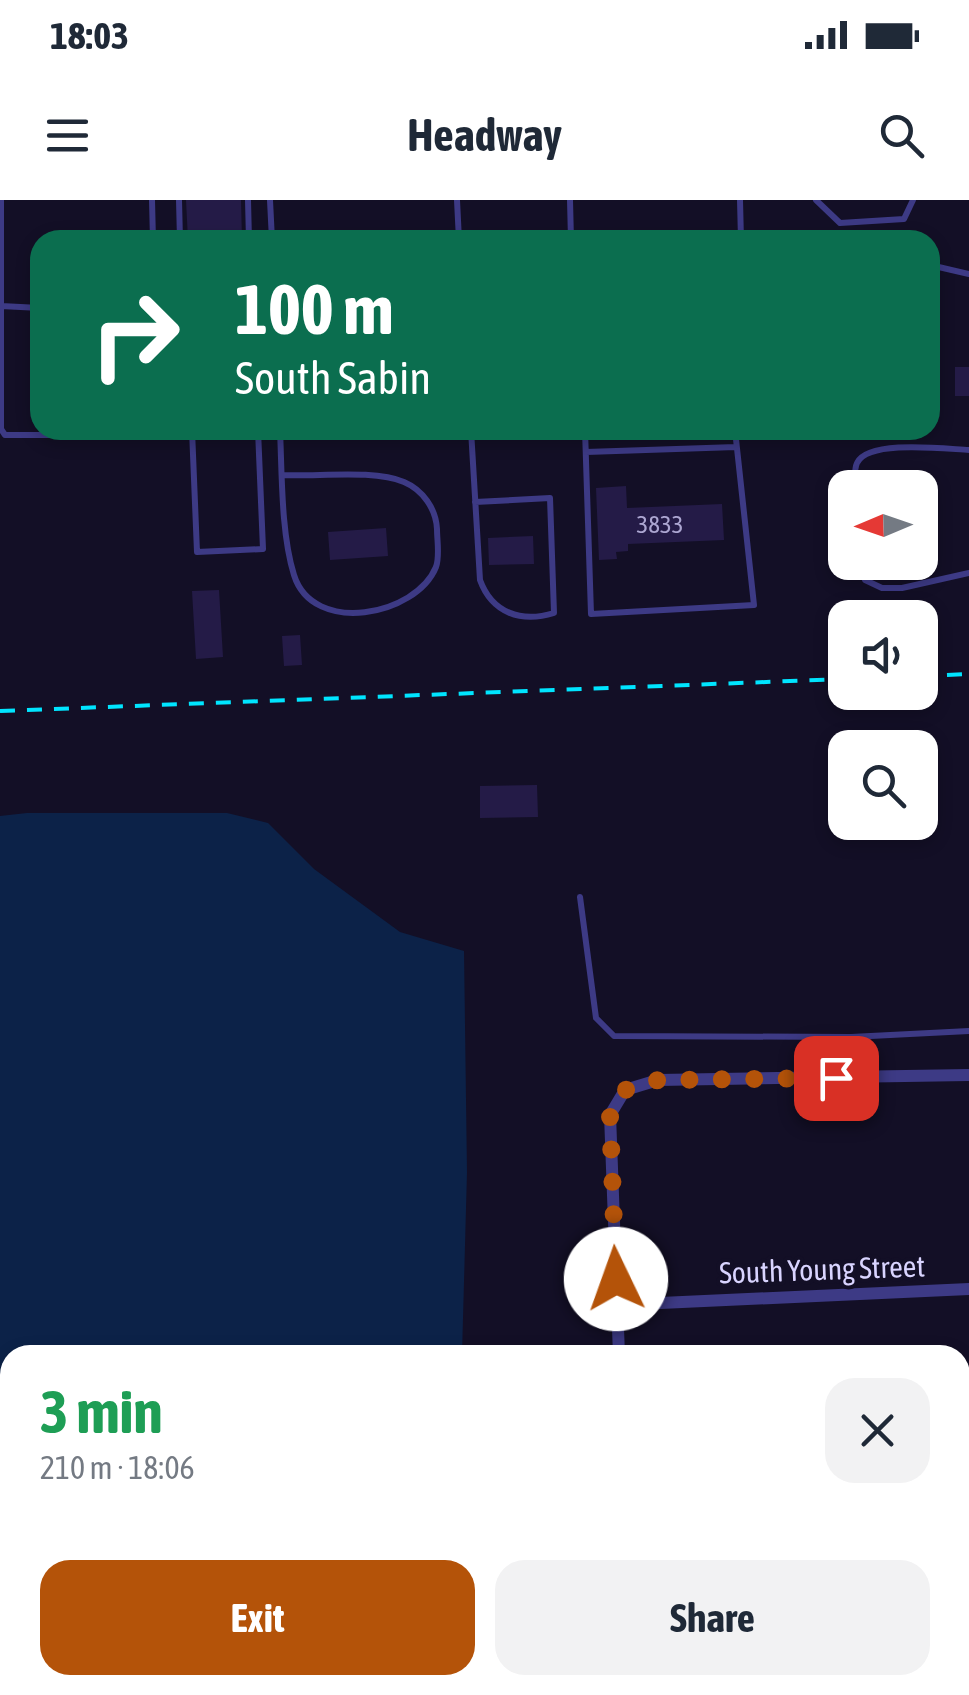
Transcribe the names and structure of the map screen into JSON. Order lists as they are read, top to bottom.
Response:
{
  "streets": {
    "street": ["South Young Street"]
  },
  "house_numbers": ["3833"],
  "north": "left",
  "page": {
    "status": "18:03",
    "header": "Headway",
    "turn": ["100 m", "South Sabin"],
    "heading": ["3 min", "210 m · 18:06"],
    "buttons": ["Exit", "Share"]
  }
}
